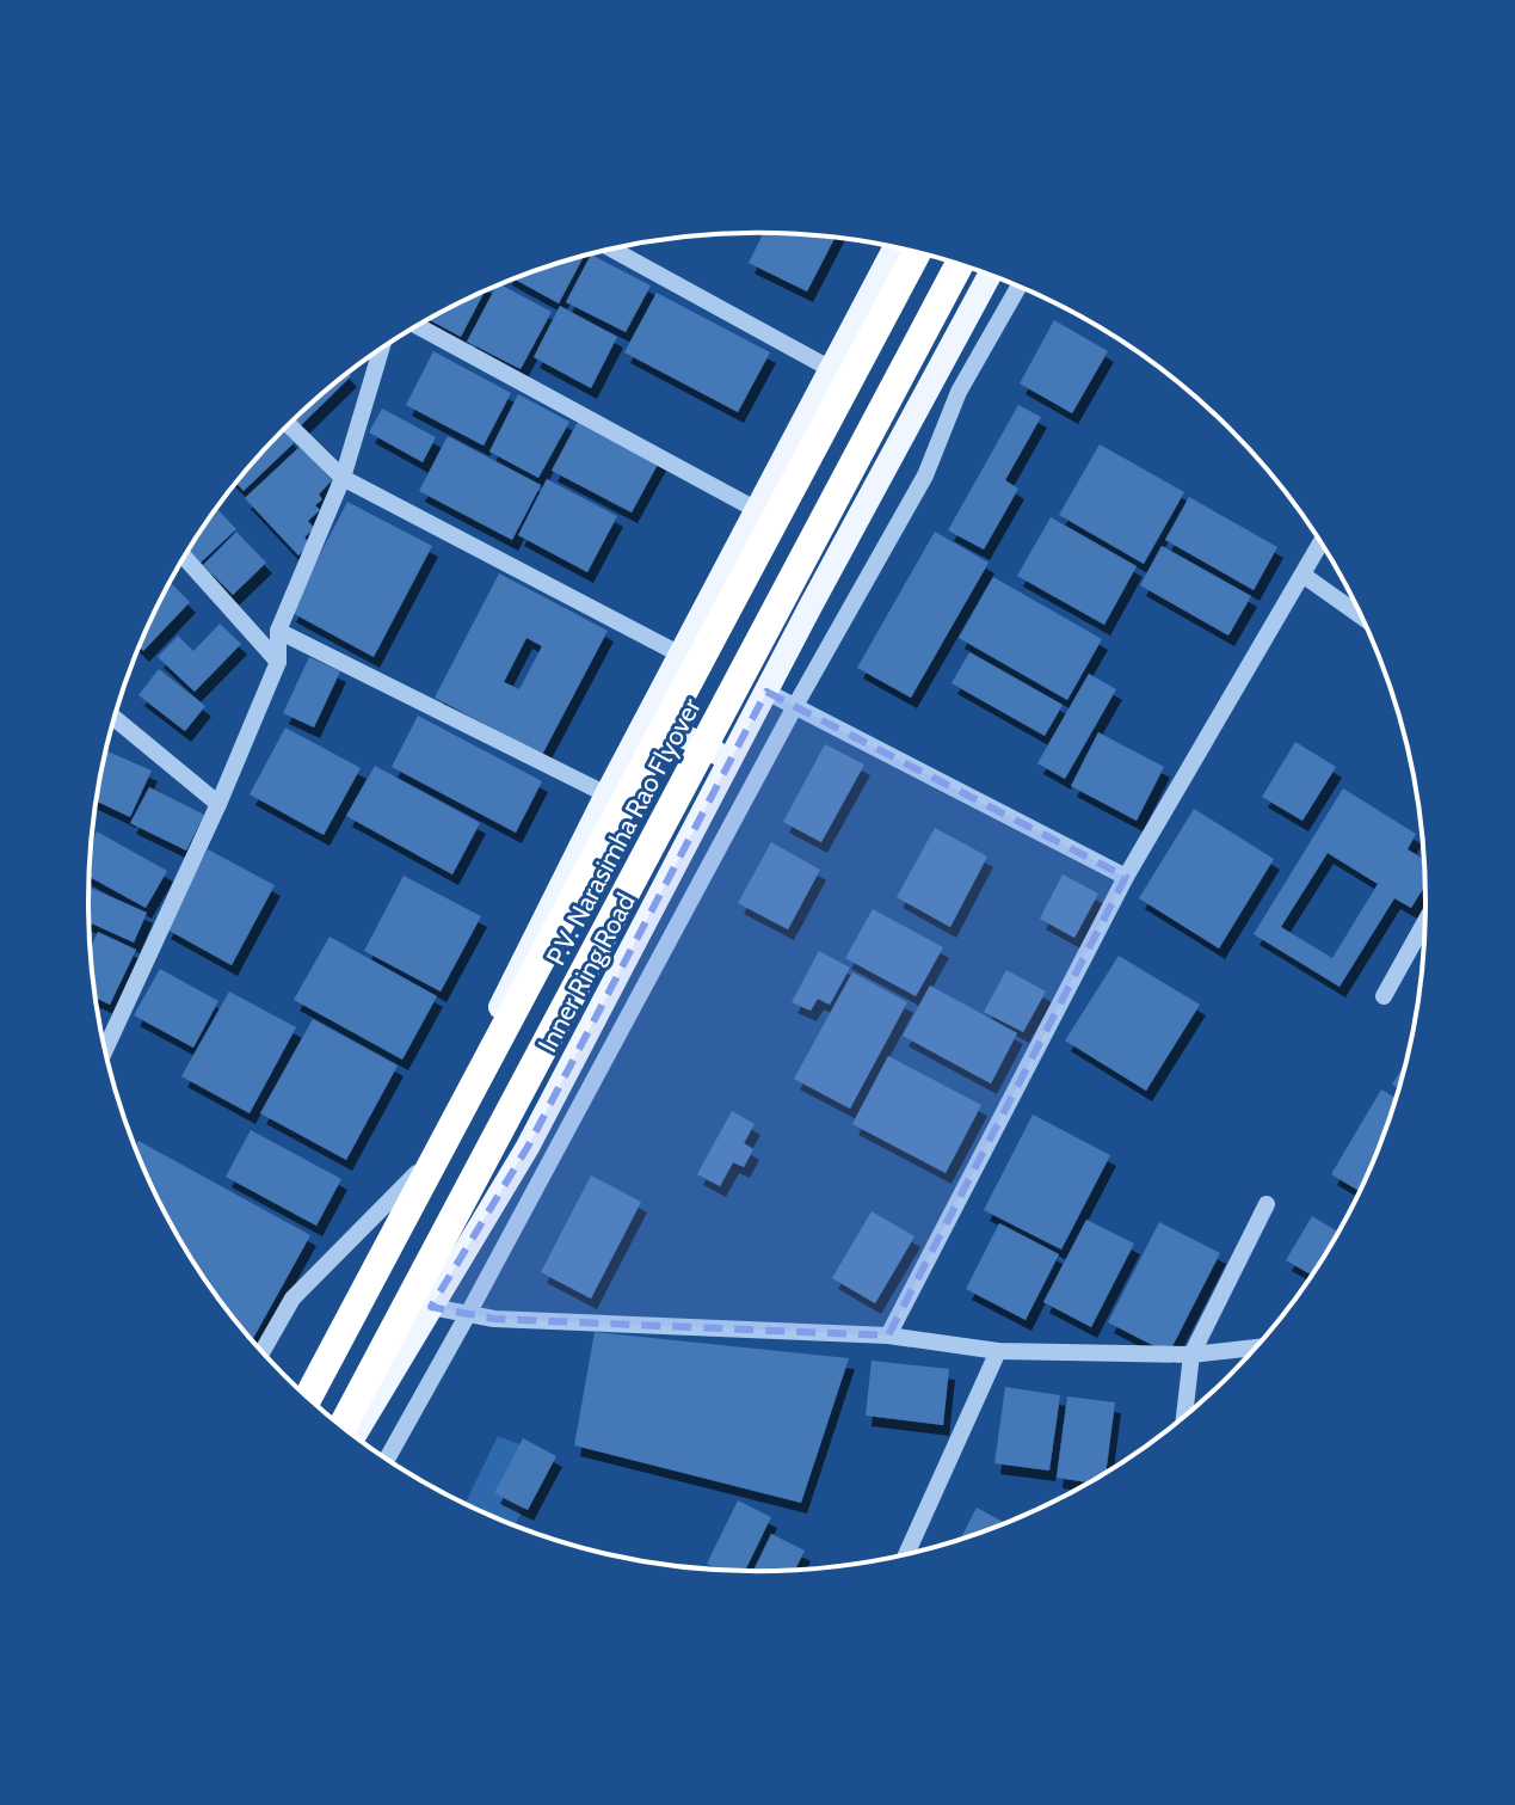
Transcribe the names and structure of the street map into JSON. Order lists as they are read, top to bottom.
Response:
{
  "streets": {
    "highway": ["P.V. Narasimha Rao Flyover"],
    "main road": ["Inner Ring Road"]
  }
}
